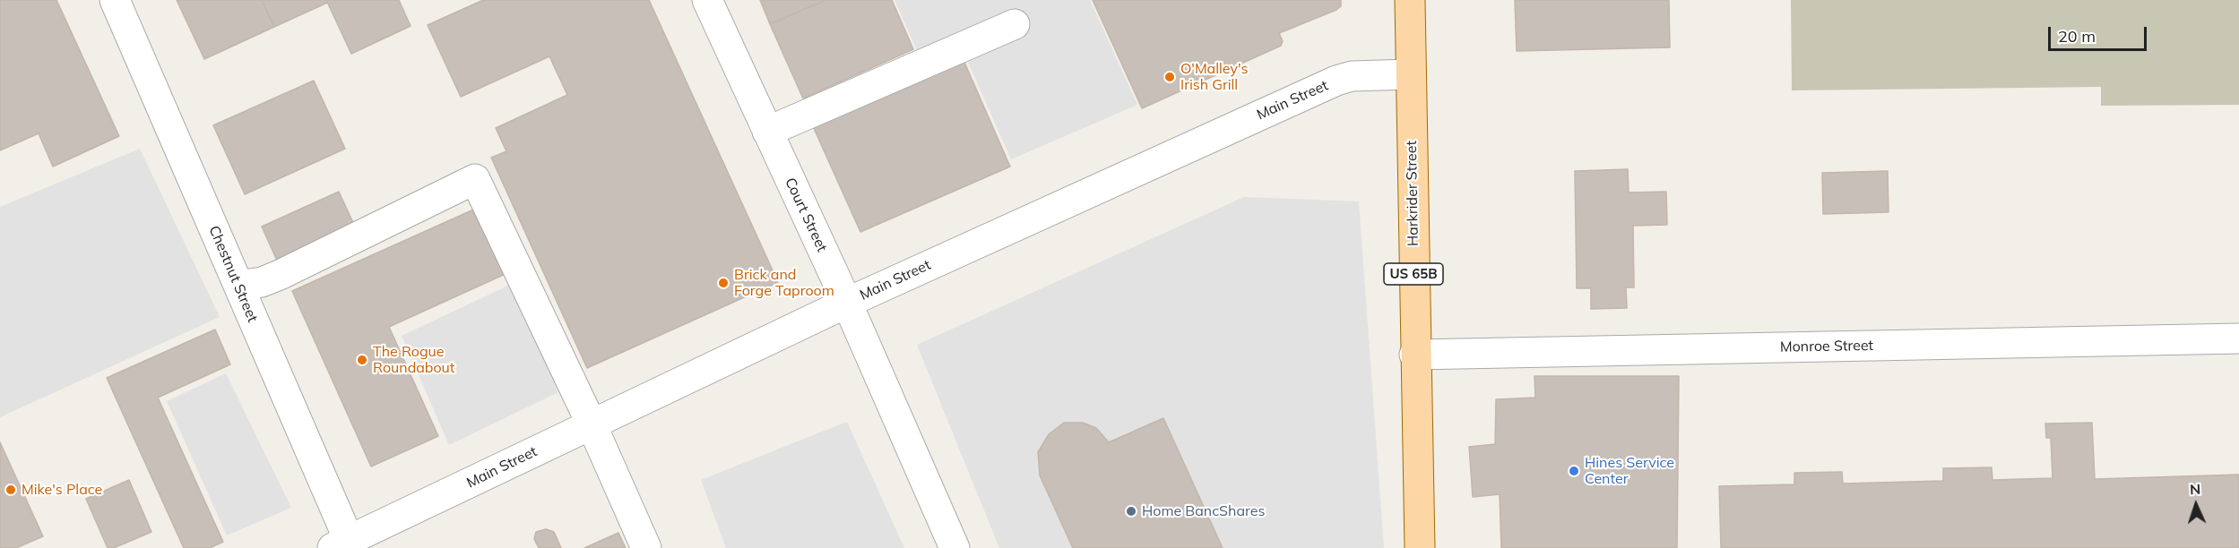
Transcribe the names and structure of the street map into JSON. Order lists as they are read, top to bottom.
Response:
{
  "streets": {
    "main road": ["Harkrider Street", "US 65B"],
    "street": [
      "Main Street",
      "Court Street",
      "Chestnut Street",
      "Monroe Street"
    ]
  },
  "crossings": [
    ["Main Street", "Harkrider Street"],
    ["Main Street", "Court Street"],
    ["Main Street", "Chestnut Street"],
    ["Harkrider Street", "Monroe Street"]
  ],
  "places": [
    "O'Malley's Irish Grill",
    "Brick and Forge Taproom",
    "The Rogue Roundabout",
    "Hines Service Center",
    "Mike's Place",
    "Home BancShares"
  ],
  "scale_bar": "20 m",
  "north": "top"
}
